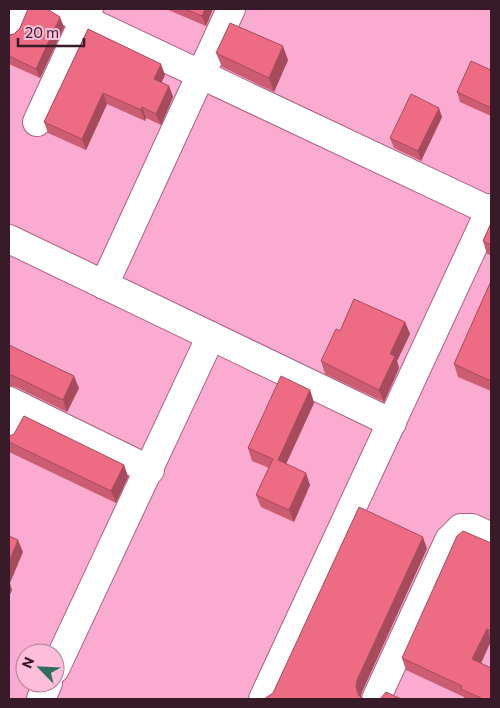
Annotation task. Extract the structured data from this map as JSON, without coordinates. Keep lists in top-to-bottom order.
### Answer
{
  "scale_bar": "20 m",
  "north": "top left"
}
